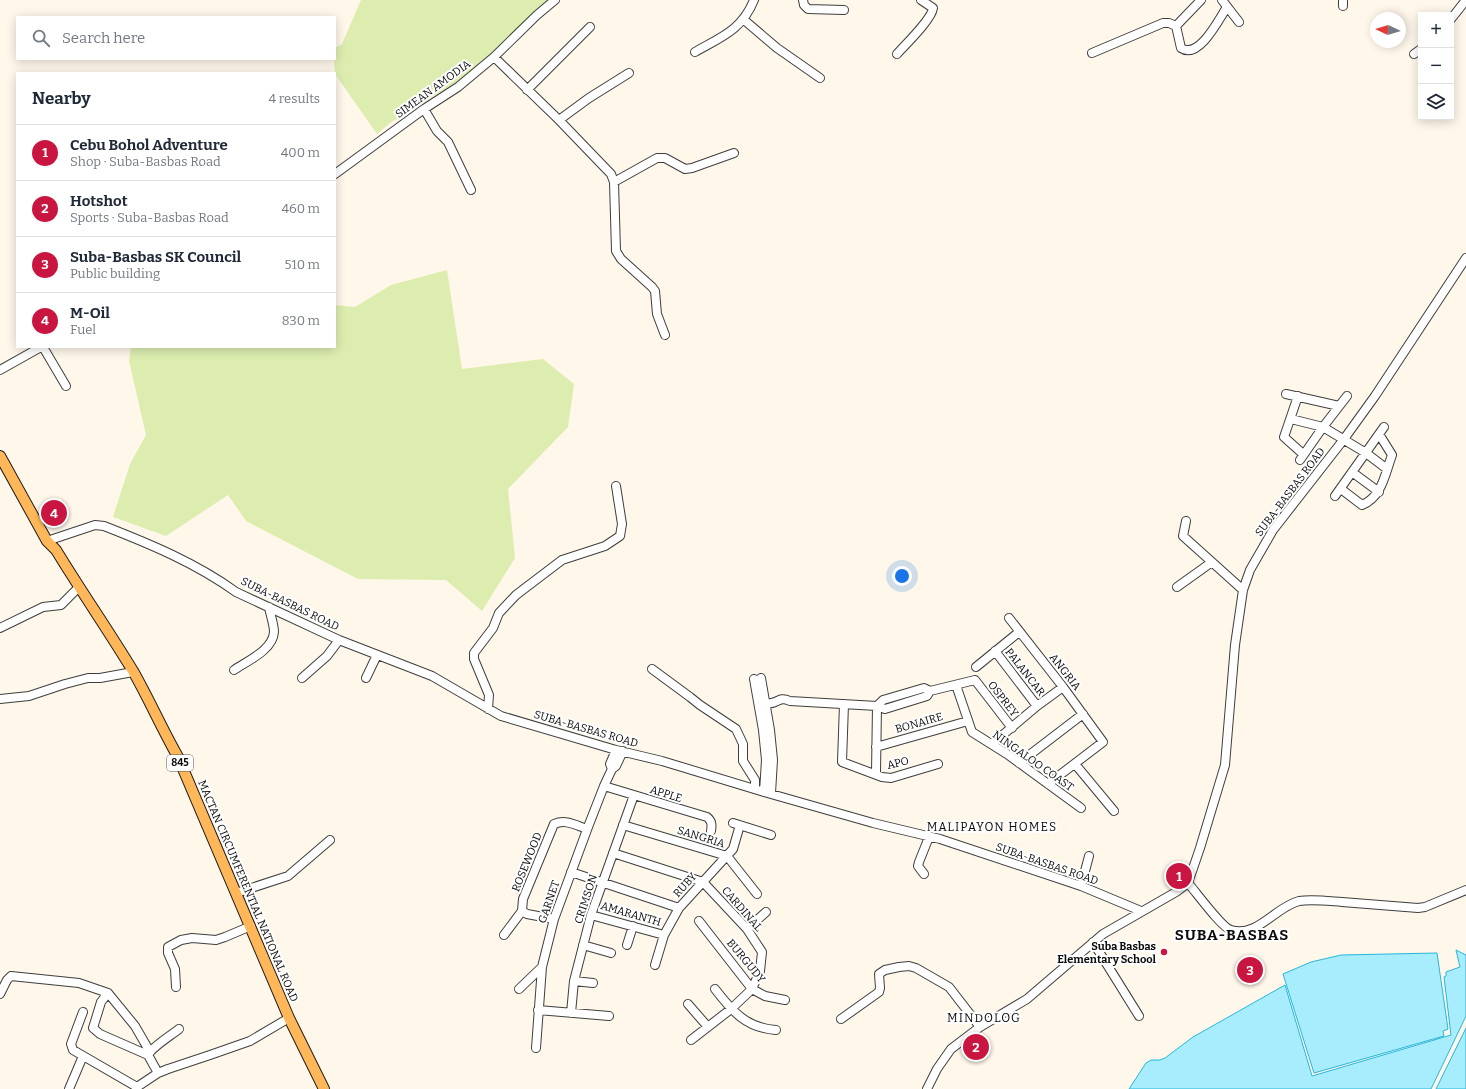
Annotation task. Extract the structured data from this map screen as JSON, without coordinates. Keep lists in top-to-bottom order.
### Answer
{
  "streets": {
    "main road": ["845", "MACTAN CIRCUMFERENTIAL NATIONAL ROAD"],
    "street": [
      "SIMEAN AMODIA",
      "SUBA-BASBAS ROAD",
      "PALANCAR",
      "ANGRIA",
      "OSPREY",
      "BONAIRE",
      "NINGALOO COAST",
      "APO",
      "APPLE",
      "SANGRIA",
      "ROSEWOOD",
      "RUBY",
      "CRIMSON",
      "GARNET",
      "CARDINAL",
      "AMARANTH",
      "BURGUDY"
    ]
  },
  "crossings": [
    ["SUBA-BASBAS ROAD", "MACTAN CIRCUMFERENTIAL NATIONAL ROAD"],
    ["SUBA-BASBAS ROAD", "GARNET"],
    ["BONAIRE", "NINGALOO COAST"],
    ["APPLE", "CRIMSON"],
    ["APPLE", "GARNET"],
    ["SANGRIA", "RUBY"],
    ["SANGRIA", "CRIMSON"],
    ["ROSEWOOD", "GARNET"],
    ["RUBY", "CARDINAL"],
    ["RUBY", "AMARANTH"],
    ["CRIMSON", "CARDINAL"],
    ["CRIMSON", "AMARANTH"],
    ["CARDINAL", "BURGUDY"]
  ],
  "districts": ["MALIPAYON HOMES", "SUBA-BASBAS", "MINDOLOG"],
  "places": ["Suba Basbas Elementary School"],
  "north": "left",
  "page": {
    "map_buttons": ["+", "−"],
    "search": "Search here",
    "heading": ["Nearby", "4 results"],
    "list": [
      {
        "mark": "1",
        "name": "Cebu Bohol Adventure",
        "note": "Shop · Suba-Basbas Road",
        "value": "400 m"
      },
      {
        "mark": "2",
        "name": "Hotshot",
        "note": "Sports · Suba-Basbas Road",
        "value": "460 m"
      },
      {
        "mark": "3",
        "name": "Suba-Basbas SK Council",
        "note": "Public building",
        "value": "510 m"
      },
      {
        "mark": "4",
        "name": "M-Oil",
        "note": "Fuel",
        "value": "830 m"
      }
    ],
    "pins": [
      "4",
      "1",
      "3",
      "2"
    ]
  }
}
